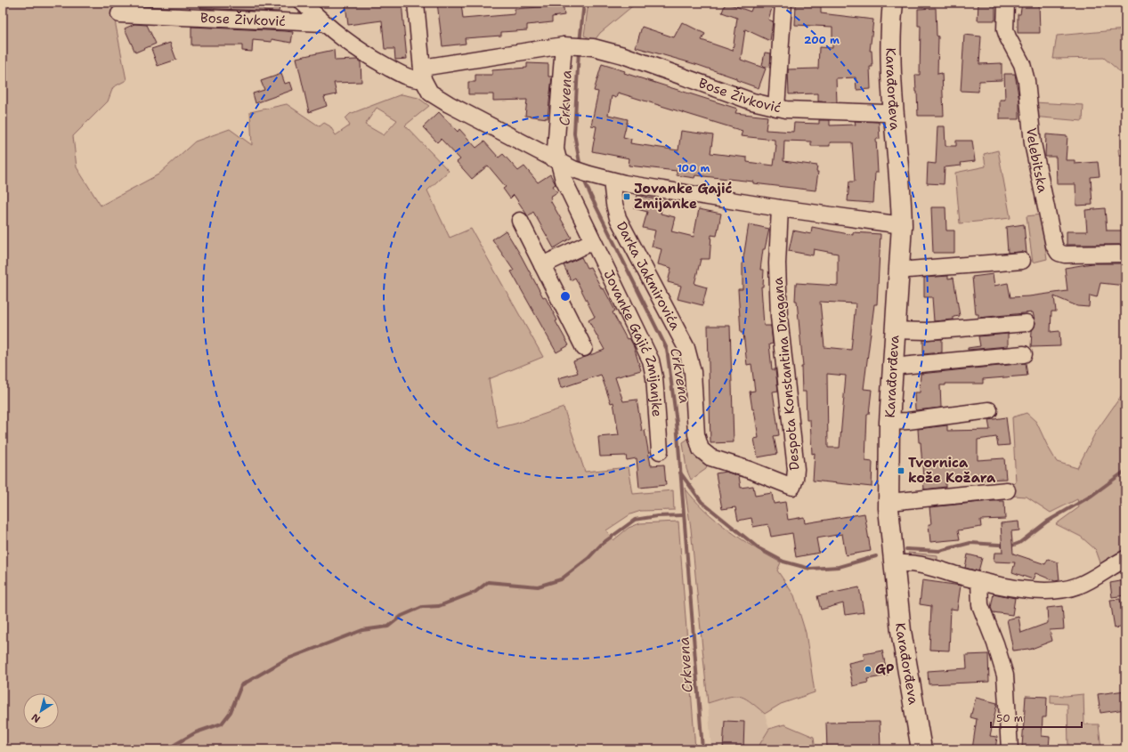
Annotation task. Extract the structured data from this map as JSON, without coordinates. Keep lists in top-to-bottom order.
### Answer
{
  "streets": {
    "main road": ["Karađorđeva"],
    "street": [
      "Bose Živković",
      "Velebitska",
      "Darka Jakmirovića",
      "Jovanke Gajić Zmijanjke",
      "Despota Konstantina Dragana"
    ]
  },
  "crossings": [
    ["Bose Živković", "Karađorđeva"],
    ["Bose Živković", "Jovanke Gajić Zmijanjke"],
    ["Darka Jakmirovića", "Despota Konstantina Dragana"]
  ],
  "water": ["Crkvena"],
  "places": {
    "transit": ["Jovanke Gajić Zmijanke", "Tvornica kože Kožara"],
    "other": ["GP"]
  },
  "scale_bar": "50 m",
  "north": "bottom left",
  "rings": ["200 m", "100 m"]
}
